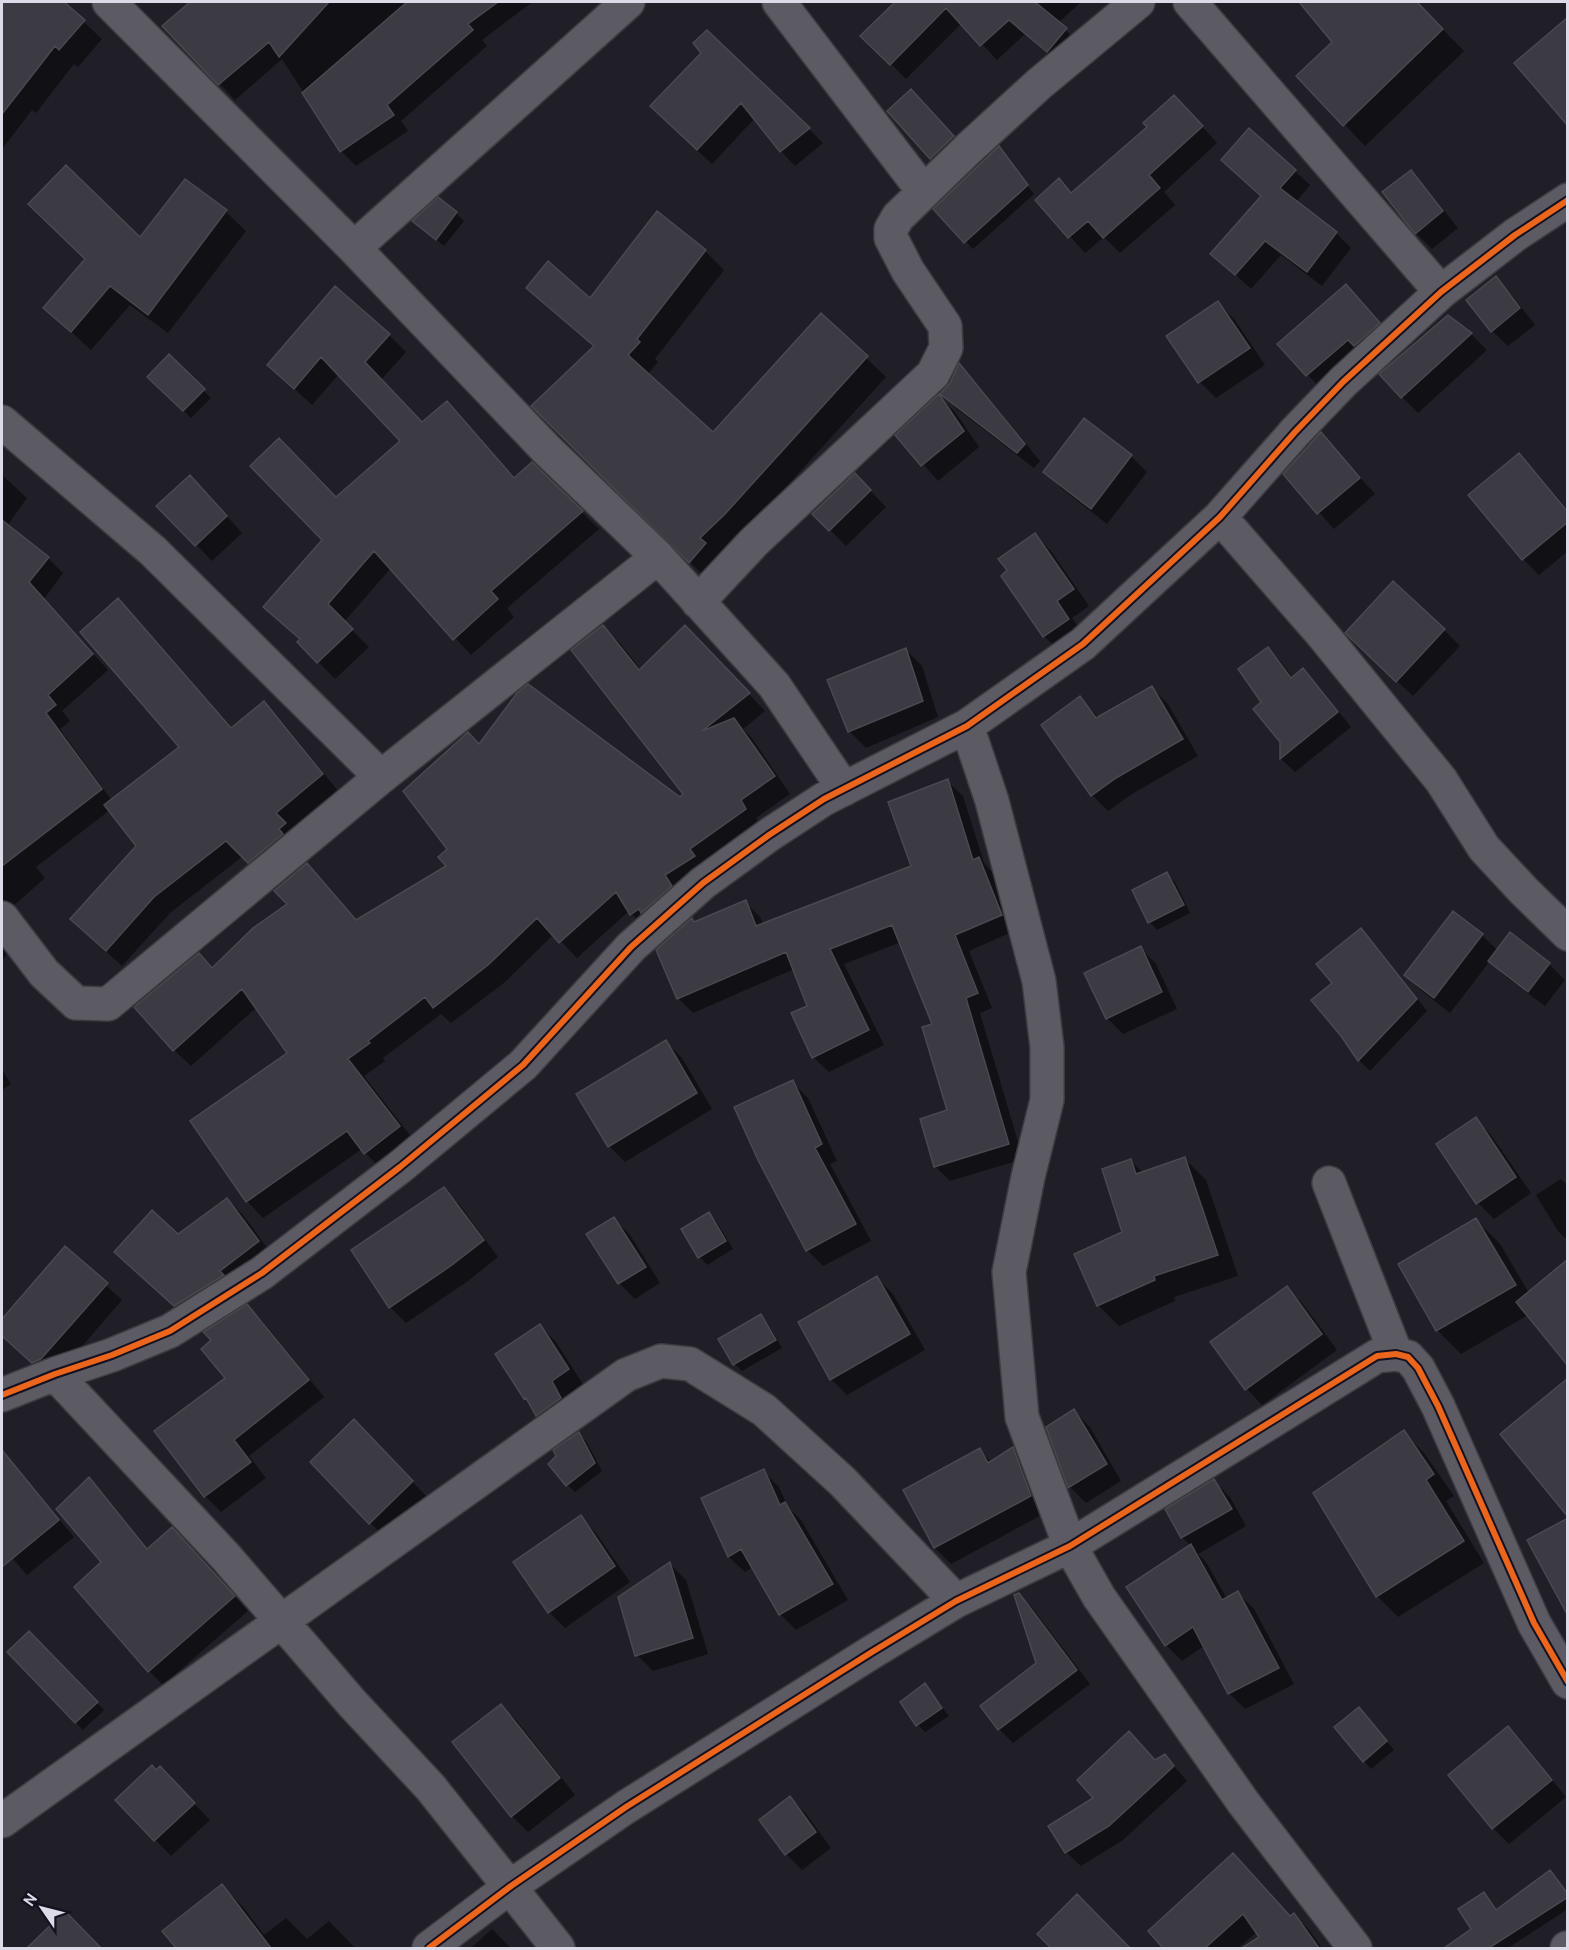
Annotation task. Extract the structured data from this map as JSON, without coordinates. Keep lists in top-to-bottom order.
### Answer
{
  "north": "top left"
}
